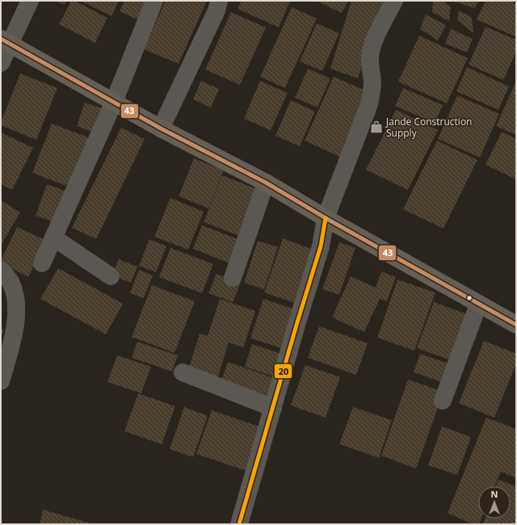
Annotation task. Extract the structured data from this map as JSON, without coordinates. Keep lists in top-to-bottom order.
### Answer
{
  "places": {
    "shop": ["Jande Construction Supply"]
  },
  "lines": ["transit line 43", "transit line 20"],
  "north": "top"
}
